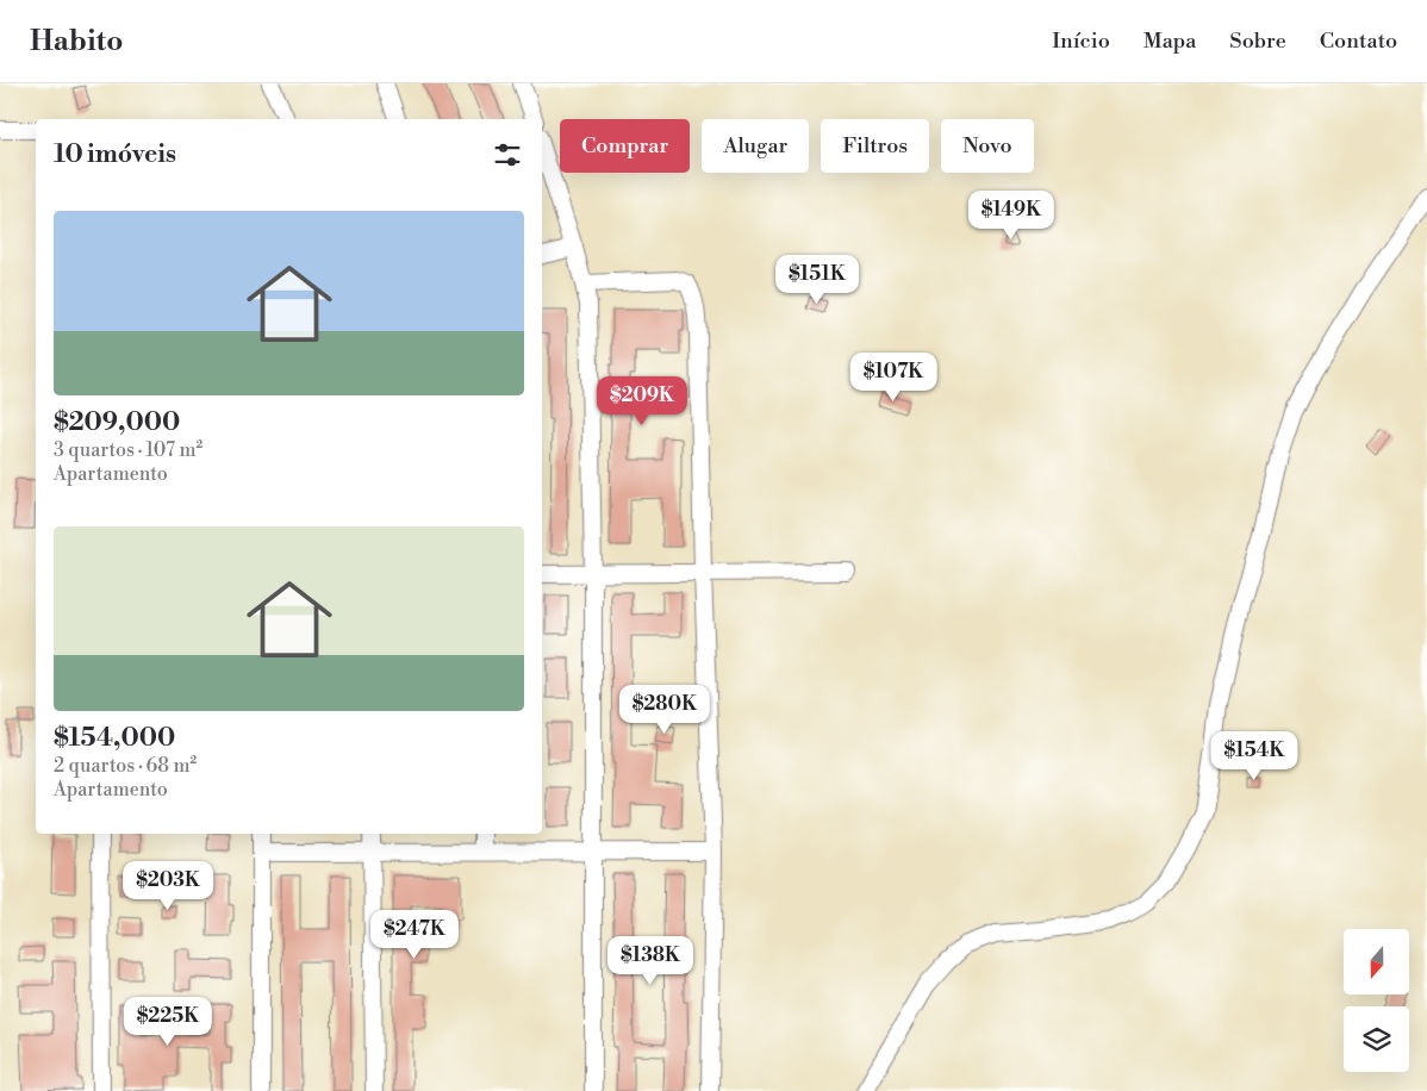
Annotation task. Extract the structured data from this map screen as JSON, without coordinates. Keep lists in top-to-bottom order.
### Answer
{
  "north": "bottom",
  "page": {
    "header": "Habito",
    "nav": [
      "Início",
      "Mapa",
      "Sobre",
      "Contato"
    ],
    "chip": [
      "Comprar",
      "Alugar",
      "Filtros",
      "Novo"
    ],
    "heading": "10 imóveis",
    "price": [
      "$149K",
      "$151K",
      "$107K",
      "$209K",
      "$280K",
      "$154K",
      "$203K",
      "$247K",
      "$138K",
      "$225K"
    ],
    "list": [
      {
        "name": "$209,000",
        "note": "3 quartos · 107 m² · Apartamento"
      },
      {
        "name": "$154,000",
        "note": "2 quartos · 68 m² · Apartamento"
      }
    ]
  }
}
